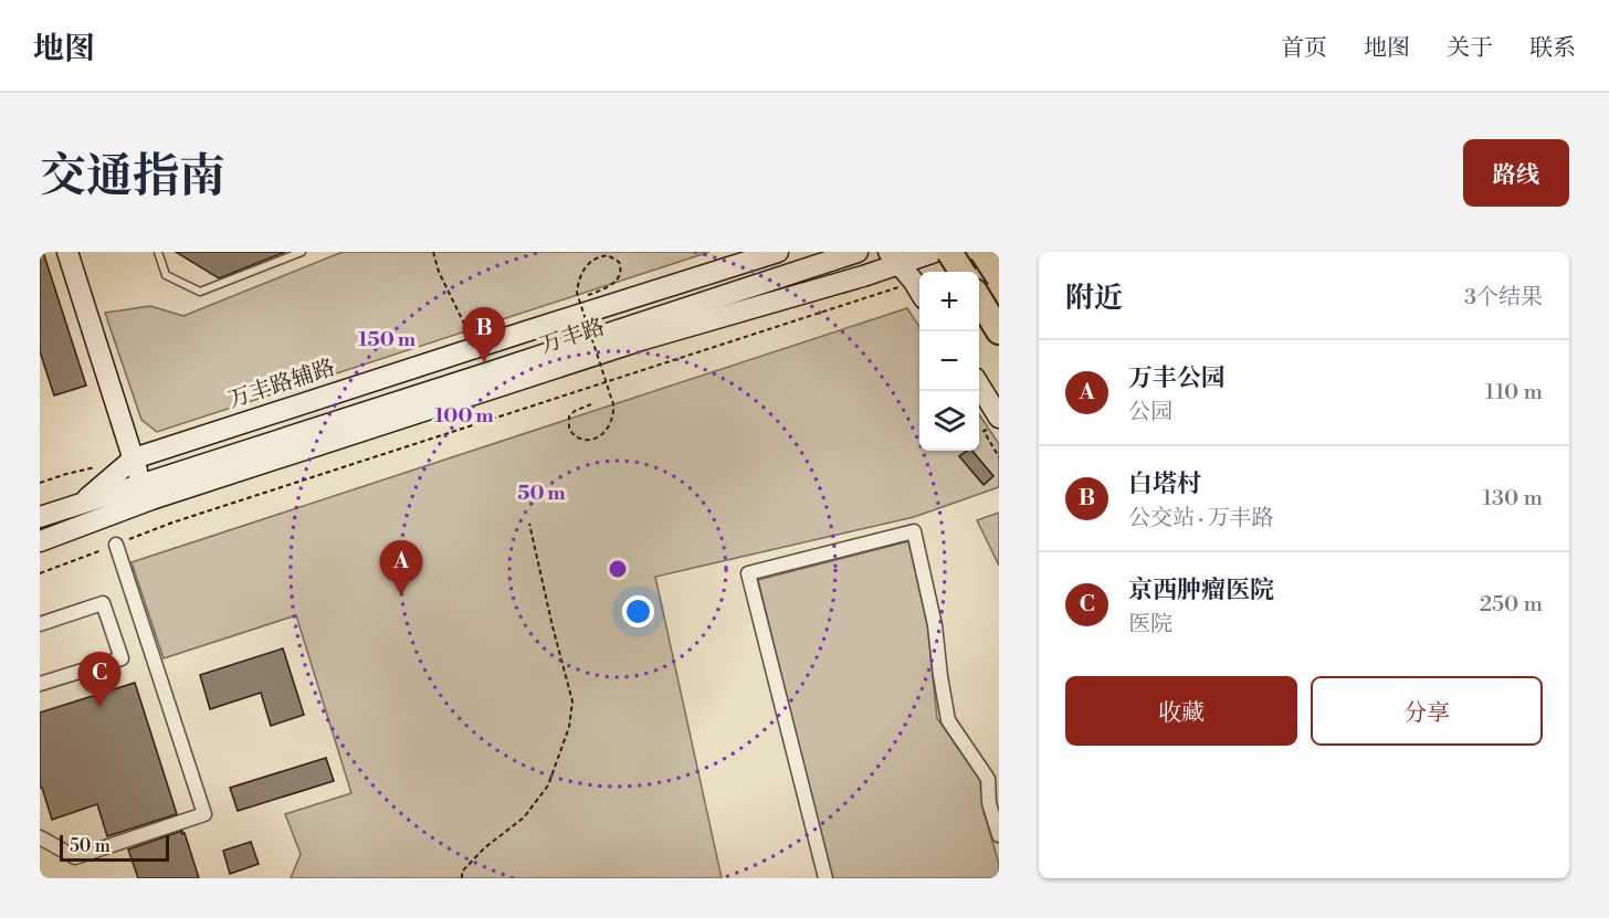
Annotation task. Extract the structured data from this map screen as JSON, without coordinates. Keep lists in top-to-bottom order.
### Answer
{
  "streets": {
    "main road": ["万丰路", "万丰路辅路"]
  },
  "crossings": [
    ["万丰路", "万丰路辅路"]
  ],
  "scale_bar": "50 m",
  "page": {
    "header": "地图",
    "nav": [
      "首页",
      "地图",
      "关于",
      "联系"
    ],
    "title": "交通指南",
    "buttons": [
      "路线",
      ["收藏", "分享"]
    ],
    "heading": ["附近", "3个结果"],
    "map_buttons": ["+", "−"],
    "pins": ["B", "A", "C"],
    "list": [
      {
        "mark": "A",
        "name": "万丰公园",
        "note": "公园",
        "value": "110 m"
      },
      {
        "mark": "B",
        "name": "白塔村",
        "note": "公交站 · 万丰路",
        "value": "130 m"
      },
      {
        "mark": "C",
        "name": "京西肿瘤医院",
        "note": "医院",
        "value": "250 m"
      }
    ],
    "scale": "50 m"
  },
  "rings": ["150 m", "100 m", "50 m"]
}
